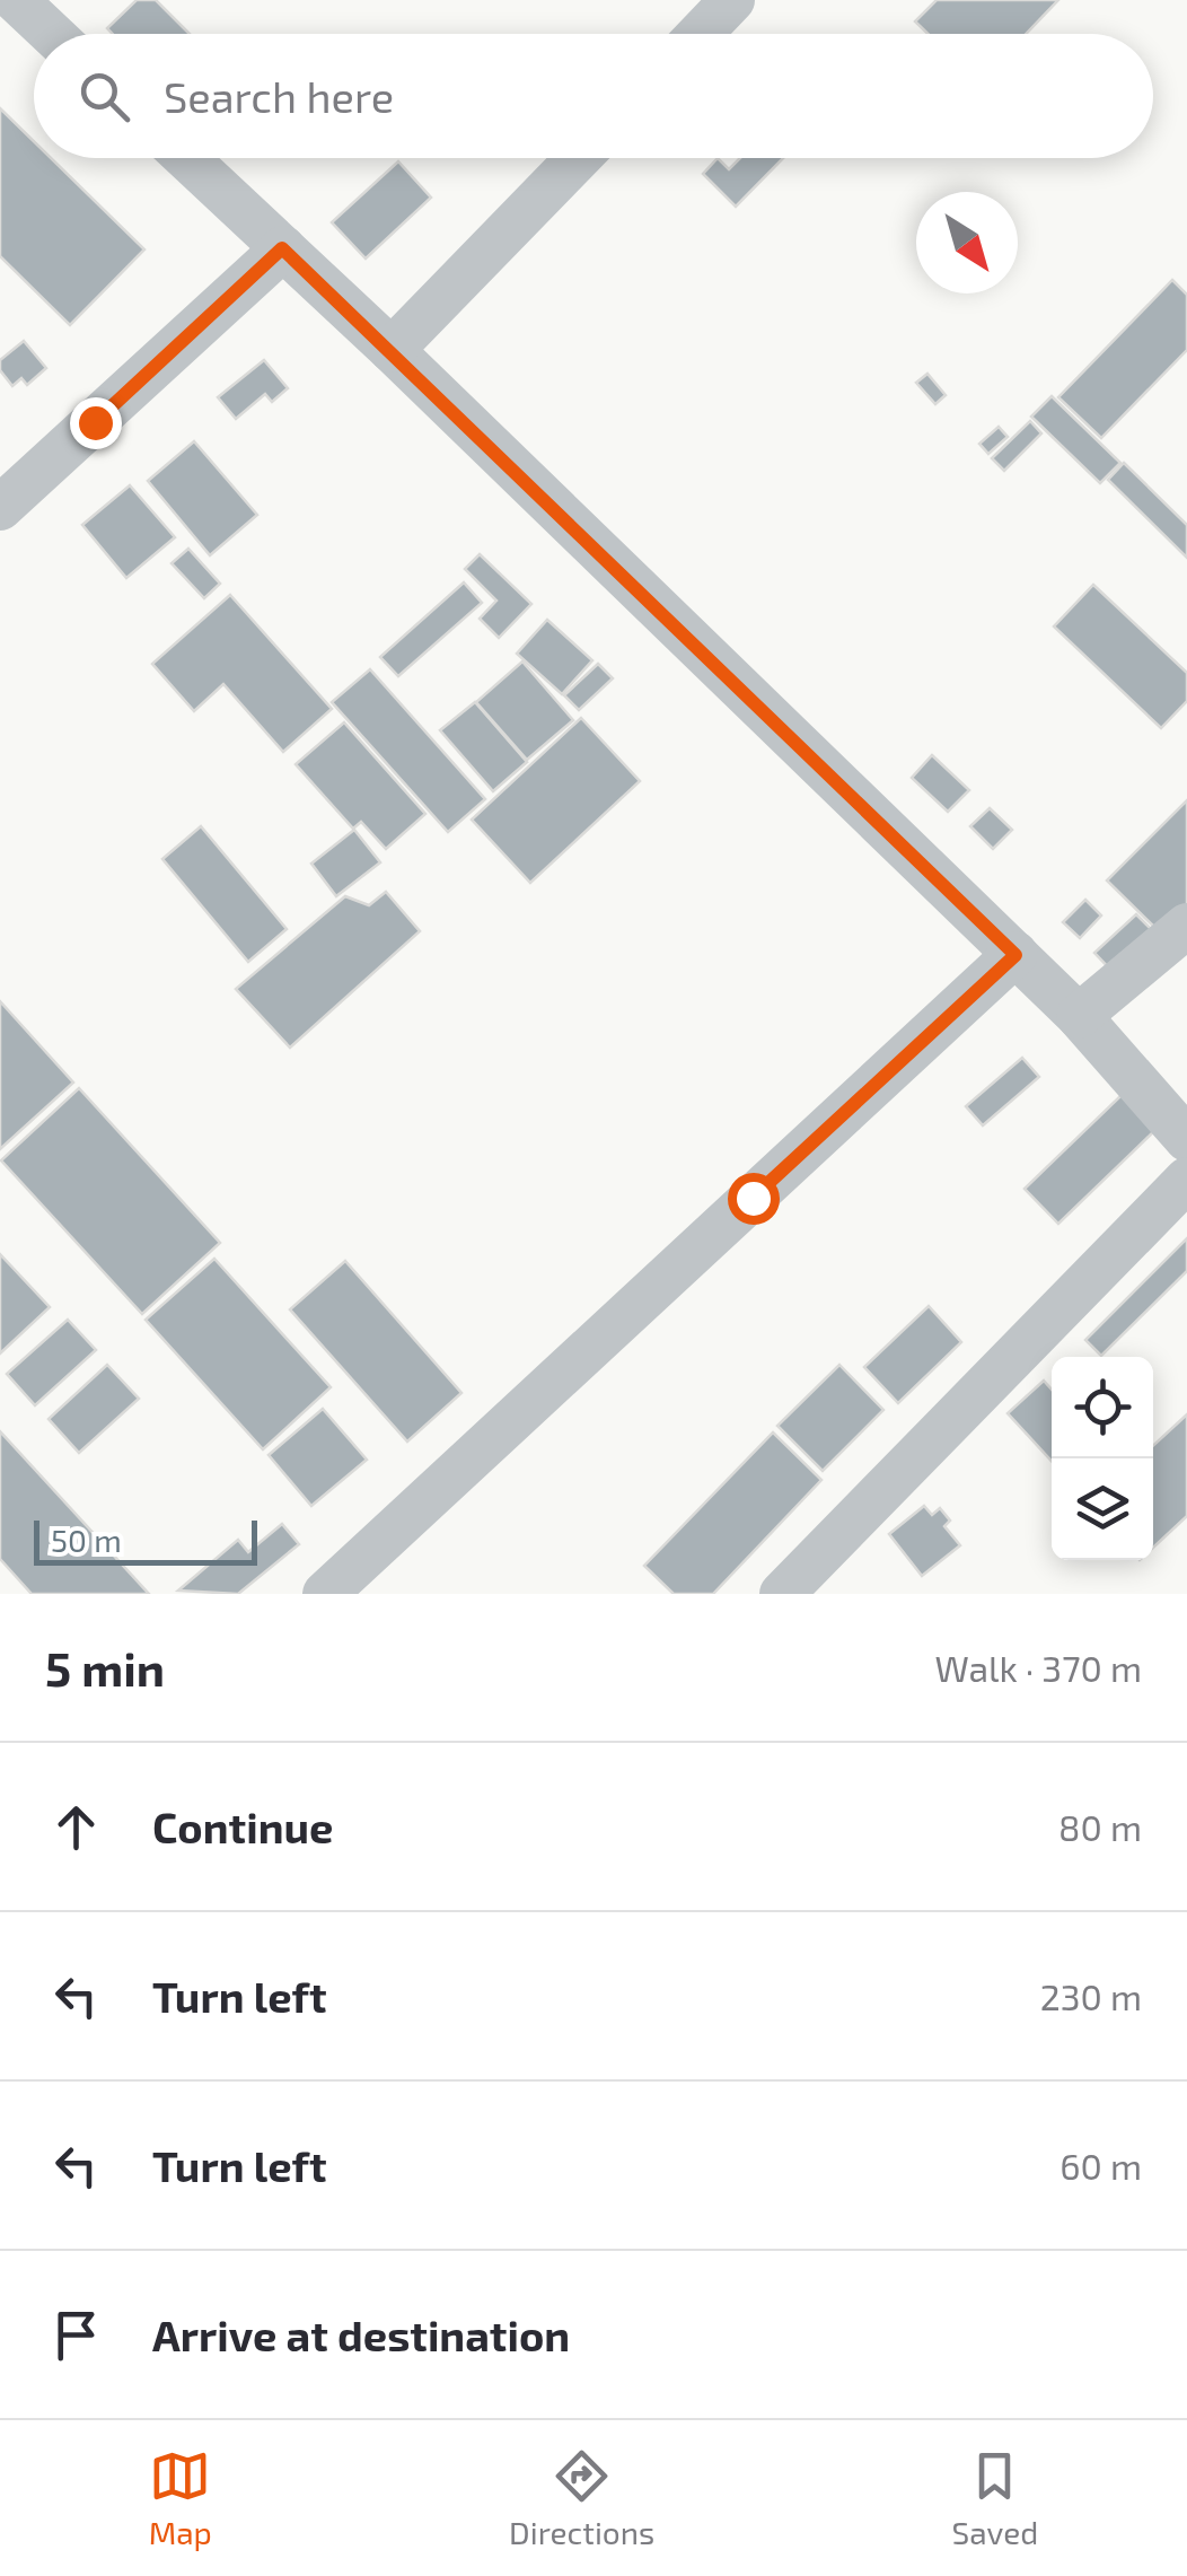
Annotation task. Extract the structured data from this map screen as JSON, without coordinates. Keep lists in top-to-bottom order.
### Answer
{
  "scale_bar": "50 m",
  "north": "bottom right",
  "page": {
    "search": "Search here",
    "scale": "50 m",
    "heading": ["5 min", "Walk · 370 m"],
    "list": [
      ["Continue", "80 m"],
      ["Turn left", "230 m"],
      ["Turn left", "60 m"],
      "Arrive at destination"
    ],
    "nav": ["Map", "Directions", "Saved"]
  }
}
